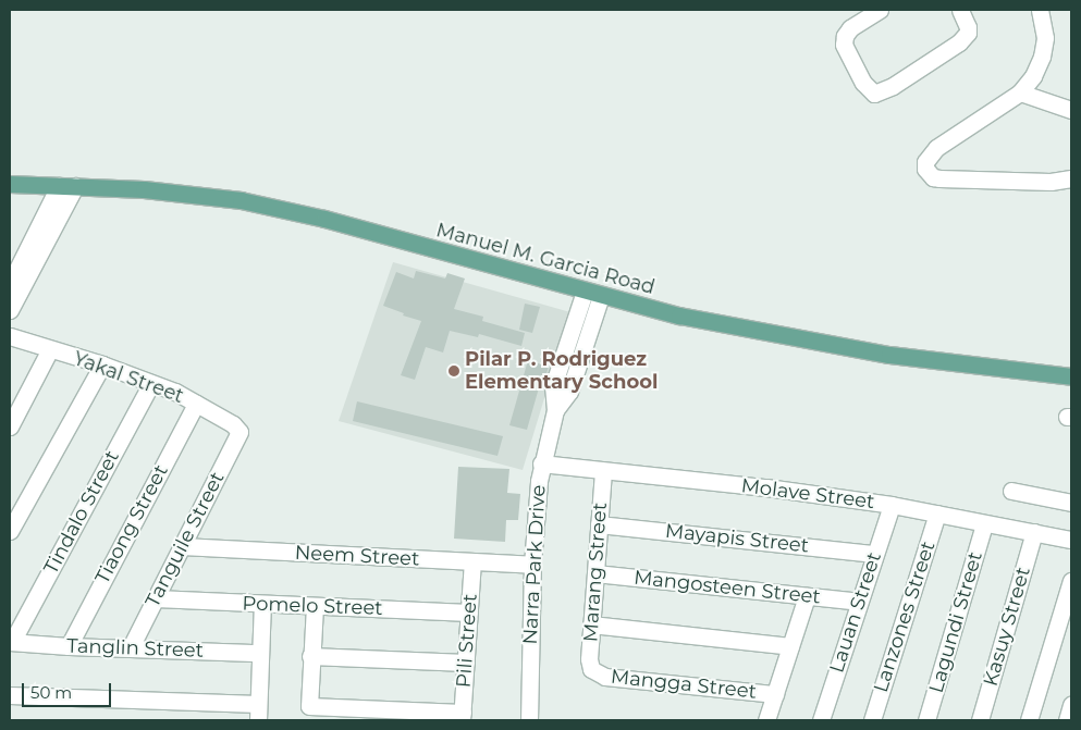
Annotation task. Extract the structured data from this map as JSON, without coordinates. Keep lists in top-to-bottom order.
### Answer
{
  "streets": {
    "main road": ["Manuel M. Garcia Road"],
    "street": [
      "Yakal Street",
      "Molave Street",
      "Tindalo Street",
      "Tiaong Street",
      "Mayapis Street",
      "Tanguile Street",
      "Neem Street",
      "Narra Park Drive",
      "Marang Street",
      "Mangosteen Street",
      "Pomelo Street",
      "Lauan Street",
      "Lanzones Street",
      "Lagundi Street",
      "Kasuy Street",
      "Pili Street",
      "Tanglin Street",
      "Mangga Street"
    ]
  },
  "crossings": [
    ["Manuel M. Garcia Road", "Narra Park Drive"],
    ["Yakal Street", "Tindalo Street"],
    ["Yakal Street", "Tiaong Street"],
    ["Yakal Street", "Tanguile Street"],
    ["Molave Street", "Narra Park Drive"],
    ["Molave Street", "Marang Street"],
    ["Molave Street", "Lauan Street"],
    ["Molave Street", "Lanzones Street"],
    ["Molave Street", "Lagundi Street"],
    ["Molave Street", "Kasuy Street"],
    ["Tindalo Street", "Tanglin Street"],
    ["Tiaong Street", "Tanglin Street"],
    ["Mayapis Street", "Marang Street"],
    ["Mayapis Street", "Lauan Street"],
    ["Tanguile Street", "Neem Street"],
    ["Tanguile Street", "Pomelo Street"],
    ["Tanguile Street", "Tanglin Street"],
    ["Neem Street", "Narra Park Drive"],
    ["Neem Street", "Pili Street"],
    ["Marang Street", "Mangosteen Street"],
    ["Marang Street", "Mangga Street"],
    ["Mangosteen Street", "Lauan Street"],
    ["Pomelo Street", "Pili Street"]
  ],
  "places": ["Pilar P. Rodriguez Elementary School"],
  "scale_bar": "50 m"
}
